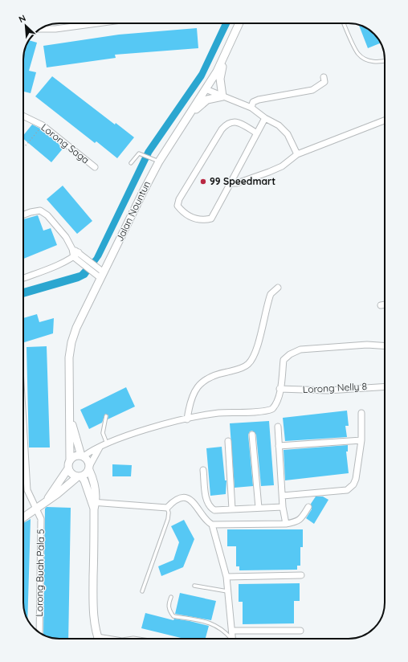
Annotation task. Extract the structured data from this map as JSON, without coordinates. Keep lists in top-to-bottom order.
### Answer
{
  "streets": {
    "street": [
      "Lorong Saga",
      "Jalan Nountun",
      "Lorong Nelly 8",
      "Lorong Buah Pala 5"
    ]
  },
  "places": ["99 Speedmart"],
  "north": "top left"
}
